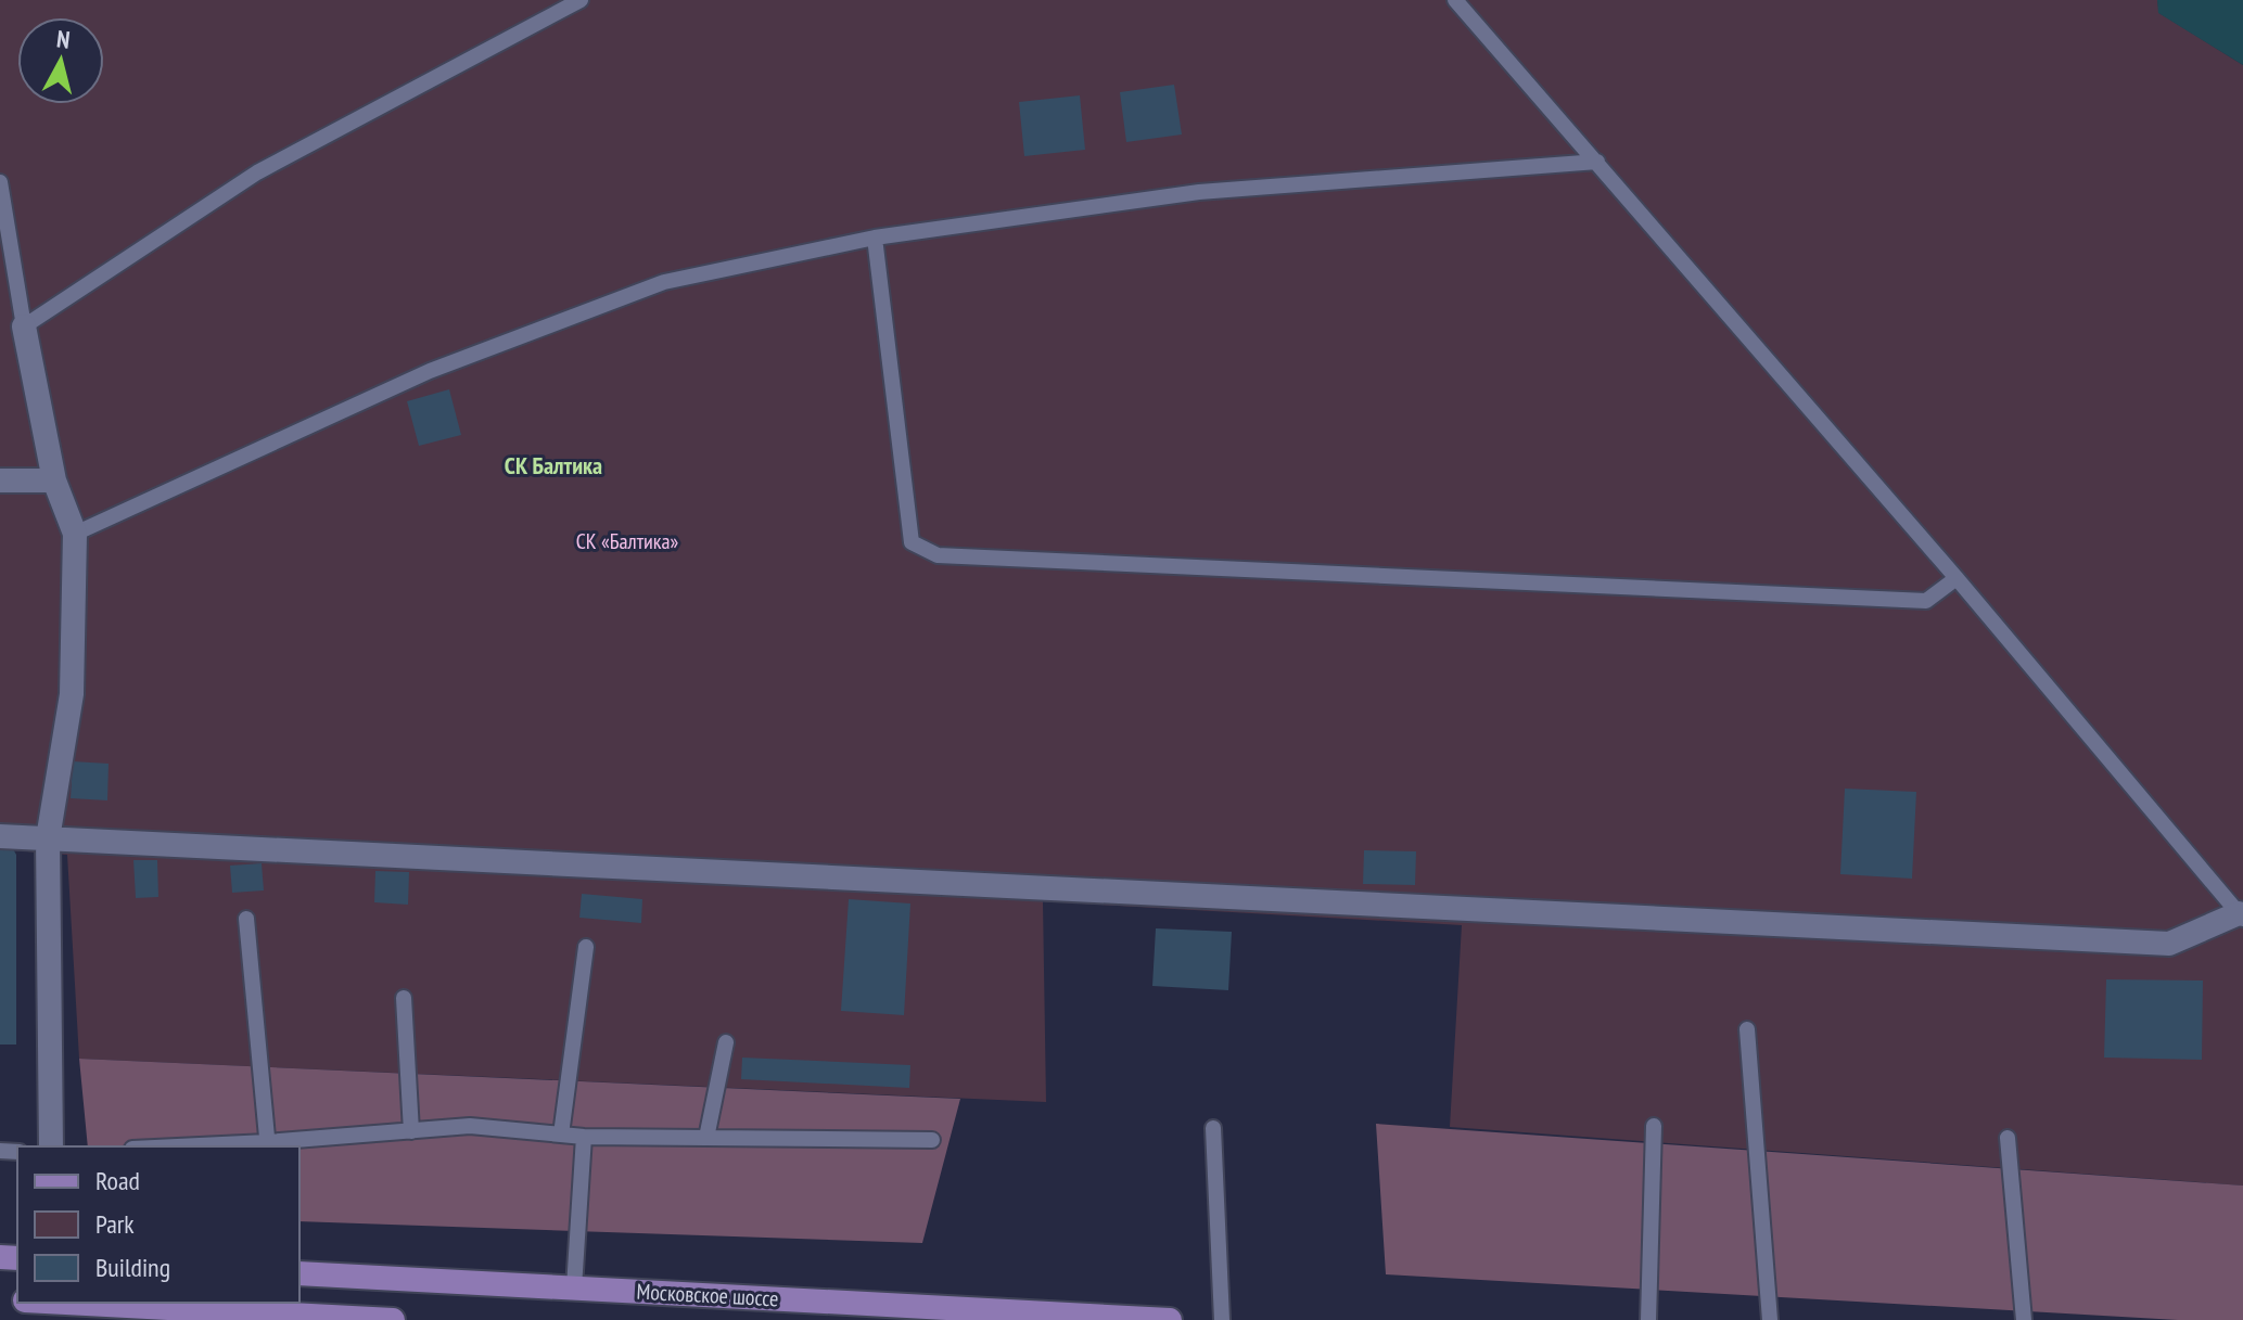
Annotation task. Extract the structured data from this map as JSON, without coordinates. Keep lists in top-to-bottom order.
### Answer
{
  "streets": {
    "main road": ["Московское шоссе"]
  },
  "districts": ["СК Балтика"],
  "parks": ["СК «Балтика»"],
  "legend": ["Road", "Park", "Building"],
  "north": "top"
}
